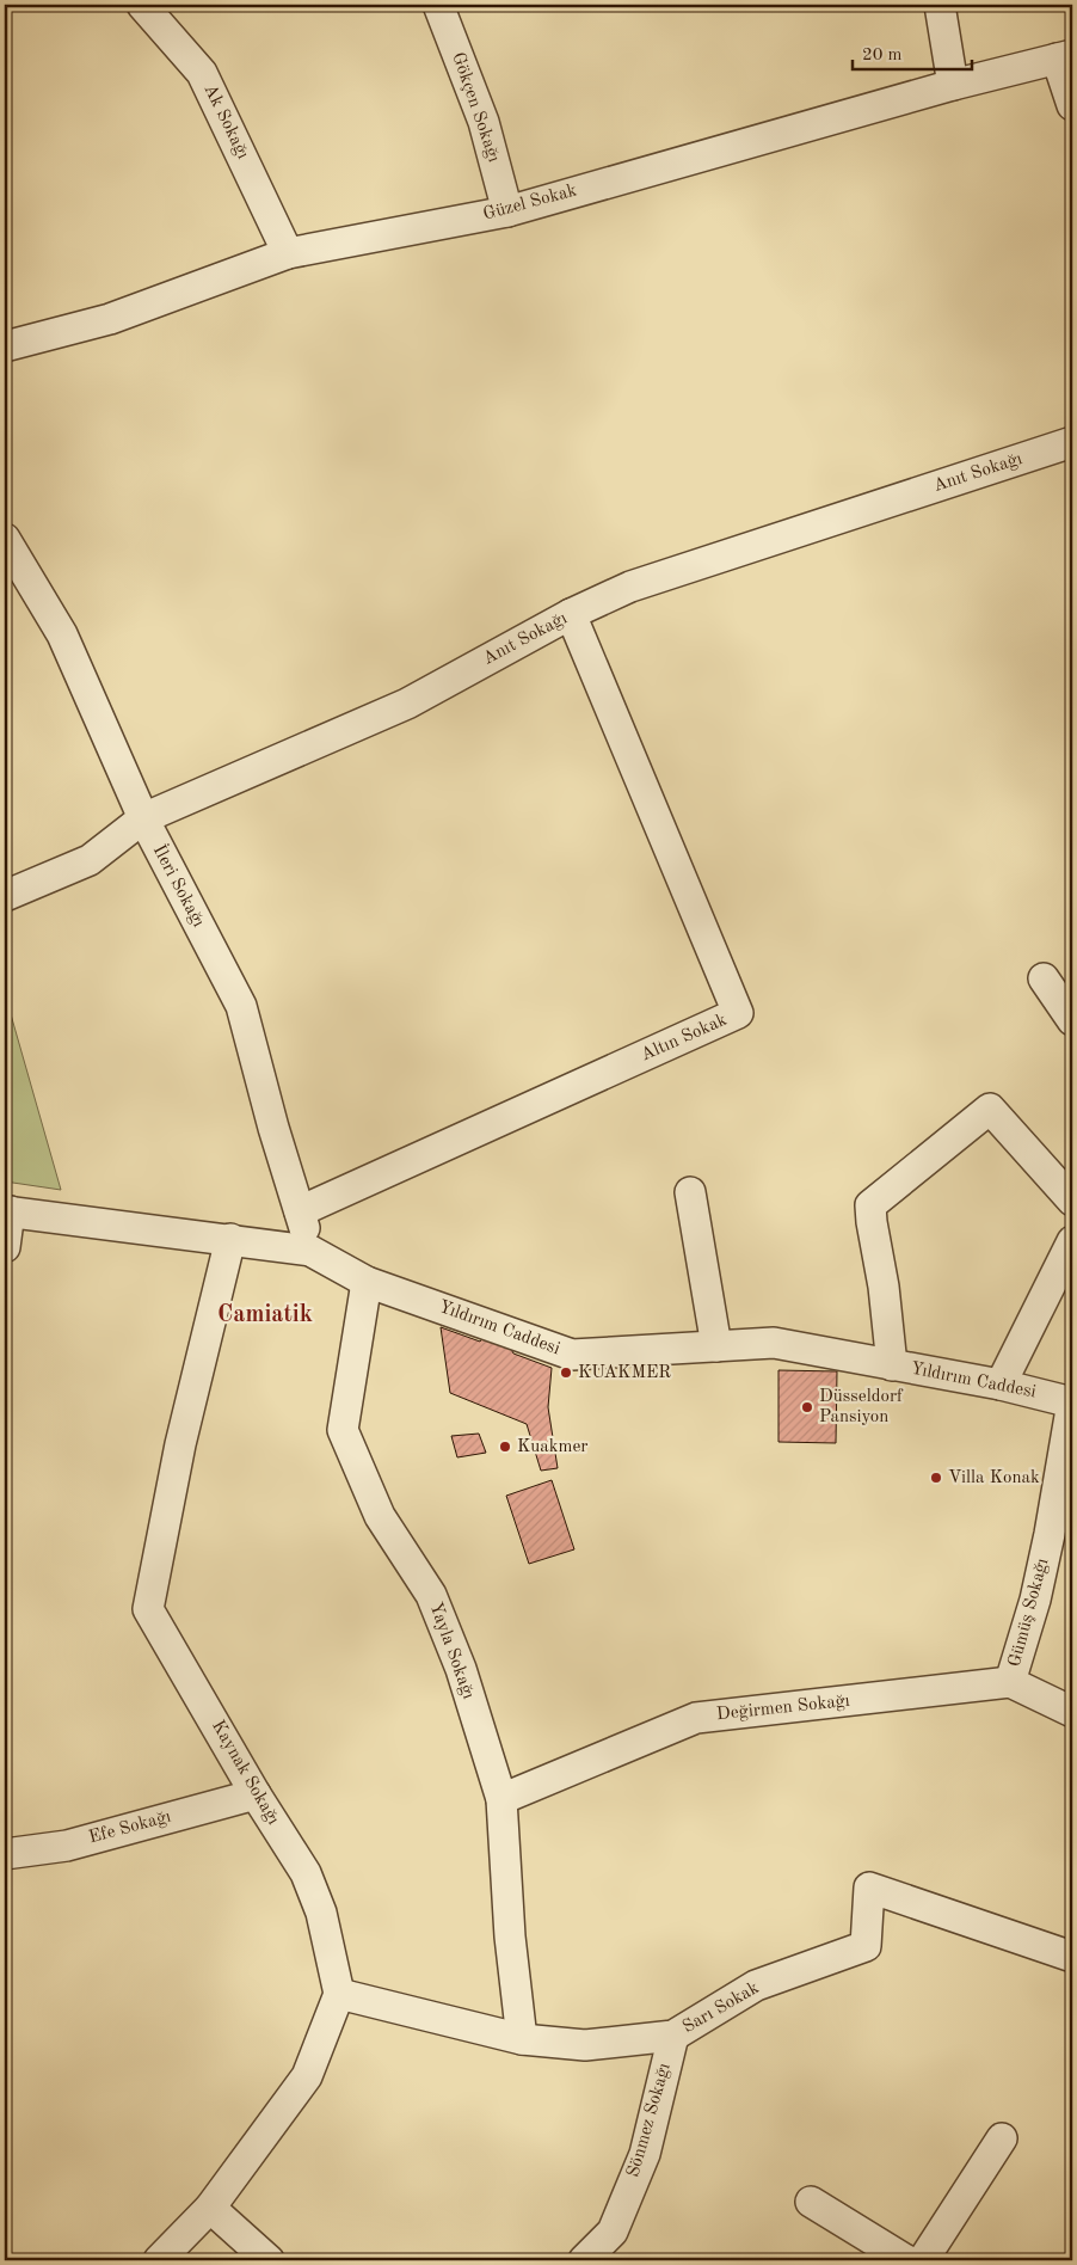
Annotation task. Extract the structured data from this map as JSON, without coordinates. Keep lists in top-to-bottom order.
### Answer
{
  "streets": {
    "street": [
      "Gökçen Sokağı",
      "Ak Sokağı",
      "Güzel Sokak",
      "Anıt Sokağı",
      "İleri Sokağı",
      "Altın Sokak",
      "Yıldırım Caddesi",
      "Gümüş Sokağı",
      "Yayla Sokağı",
      "Değirmen Sokağı",
      "Kaynak Sokağı",
      "Efe Sokağı",
      "Sarı Sokak",
      "Sönmez Sokağı"
    ]
  },
  "crossings": [
    ["Gökçen Sokağı", "Güzel Sokak"],
    ["Ak Sokağı", "Güzel Sokak"],
    ["Anıt Sokağı", "İleri Sokağı"],
    ["Anıt Sokağı", "Altın Sokak"],
    ["İleri Sokağı", "Altın Sokak"],
    ["İleri Sokağı", "Yıldırım Caddesi"],
    ["Yıldırım Caddesi", "Gümüş Sokağı"],
    ["Yıldırım Caddesi", "Yayla Sokağı"],
    ["Yıldırım Caddesi", "Kaynak Sokağı"],
    ["Gümüş Sokağı", "Değirmen Sokağı"],
    ["Yayla Sokağı", "Değirmen Sokağı"],
    ["Yayla Sokağı", "Sarı Sokak"],
    ["Kaynak Sokağı", "Efe Sokağı"],
    ["Kaynak Sokağı", "Sarı Sokak"],
    ["Sarı Sokak", "Sönmez Sokağı"]
  ],
  "districts": ["Camiatik"],
  "places": [
    "KUAKMER",
    "Düsseldorf Pansiyon",
    "Kuakmer",
    "Villa Konak"
  ],
  "scale_bar": "20 m"
}
